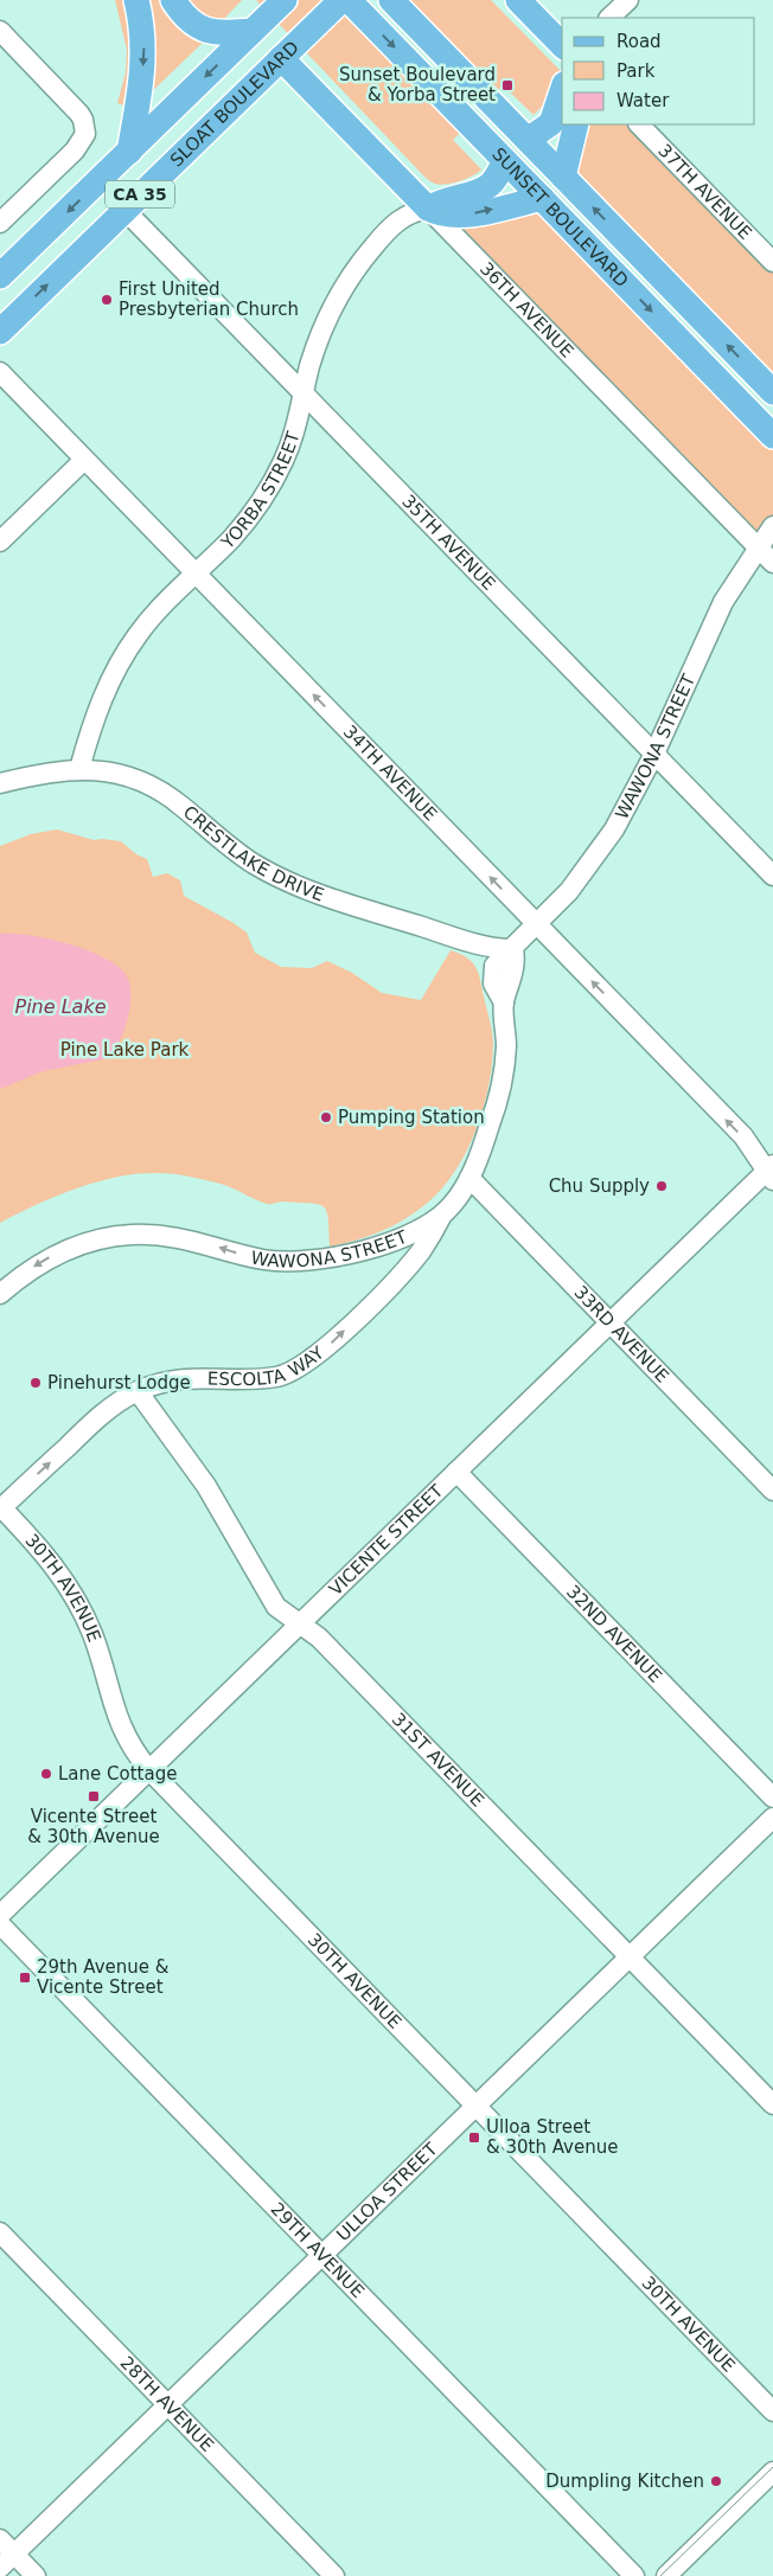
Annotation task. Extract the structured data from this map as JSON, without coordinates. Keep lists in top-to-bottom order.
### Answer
{
  "streets": {
    "main road": [
      "SLOAT BOULEVARD",
      "CA 35",
      "SUNSET BOULEVARD",
      "36TH AVENUE"
    ],
    "street": [
      "37TH AVENUE",
      "YORBA STREET",
      "35TH AVENUE",
      "WAWONA STREET",
      "34TH AVENUE",
      "CRESTLAKE DRIVE",
      "33RD AVENUE",
      "ESCOLTA WAY",
      "VICENTE STREET",
      "30TH AVENUE",
      "32ND AVENUE",
      "31ST AVENUE",
      "ULLOA STREET",
      "29TH AVENUE",
      "28TH AVENUE"
    ]
  },
  "crossings": [
    ["SLOAT BOULEVARD", "36TH AVENUE"],
    ["SLOAT BOULEVARD", "35TH AVENUE"],
    ["36TH AVENUE", "YORBA STREET"],
    ["36TH AVENUE", "WAWONA STREET"],
    ["YORBA STREET", "35TH AVENUE"],
    ["YORBA STREET", "34TH AVENUE"],
    ["YORBA STREET", "CRESTLAKE DRIVE"],
    ["35TH AVENUE", "WAWONA STREET"],
    ["WAWONA STREET", "34TH AVENUE"],
    ["WAWONA STREET", "CRESTLAKE DRIVE"],
    ["WAWONA STREET", "33RD AVENUE"],
    ["WAWONA STREET", "ESCOLTA WAY"],
    ["34TH AVENUE", "VICENTE STREET"],
    ["33RD AVENUE", "VICENTE STREET"],
    ["ESCOLTA WAY", "30TH AVENUE"],
    ["ESCOLTA WAY", "31ST AVENUE"],
    ["VICENTE STREET", "30TH AVENUE"],
    ["VICENTE STREET", "32ND AVENUE"],
    ["VICENTE STREET", "31ST AVENUE"],
    ["30TH AVENUE", "ULLOA STREET"],
    ["31ST AVENUE", "ULLOA STREET"],
    ["ULLOA STREET", "29TH AVENUE"],
    ["ULLOA STREET", "28TH AVENUE"]
  ],
  "one_way": ["WAWONA STREET", "34TH AVENUE", "ESCOLTA WAY"],
  "water": ["Pine Lake"],
  "parks": ["Pine Lake Park"],
  "places": {
    "transit": [
      "Sunset Boulevard & Yorba Street",
      "Vicente Street & 30th Avenue",
      "29th Avenue & Vicente Street",
      "Ulloa Street & 30th Avenue"
    ],
    "other": [
      "First United Presbyterian Church",
      "Pumping Station",
      "Chu Supply",
      "Pinehurst Lodge",
      "Lane Cottage",
      "Dumpling Kitchen"
    ]
  },
  "legend": ["Road", "Park", "Water"]
}
